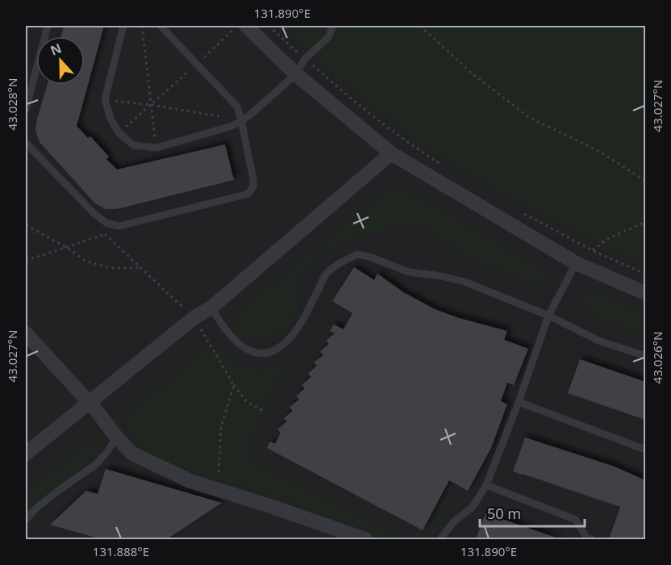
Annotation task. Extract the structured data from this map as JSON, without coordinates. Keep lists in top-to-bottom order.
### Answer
{
  "scale_bar": "50 m",
  "north": "top",
  "coordinates": [
    "131.890°E",
    "43.028°N",
    "43.027°N",
    "43.026°N",
    "131.888°E"
  ]
}
